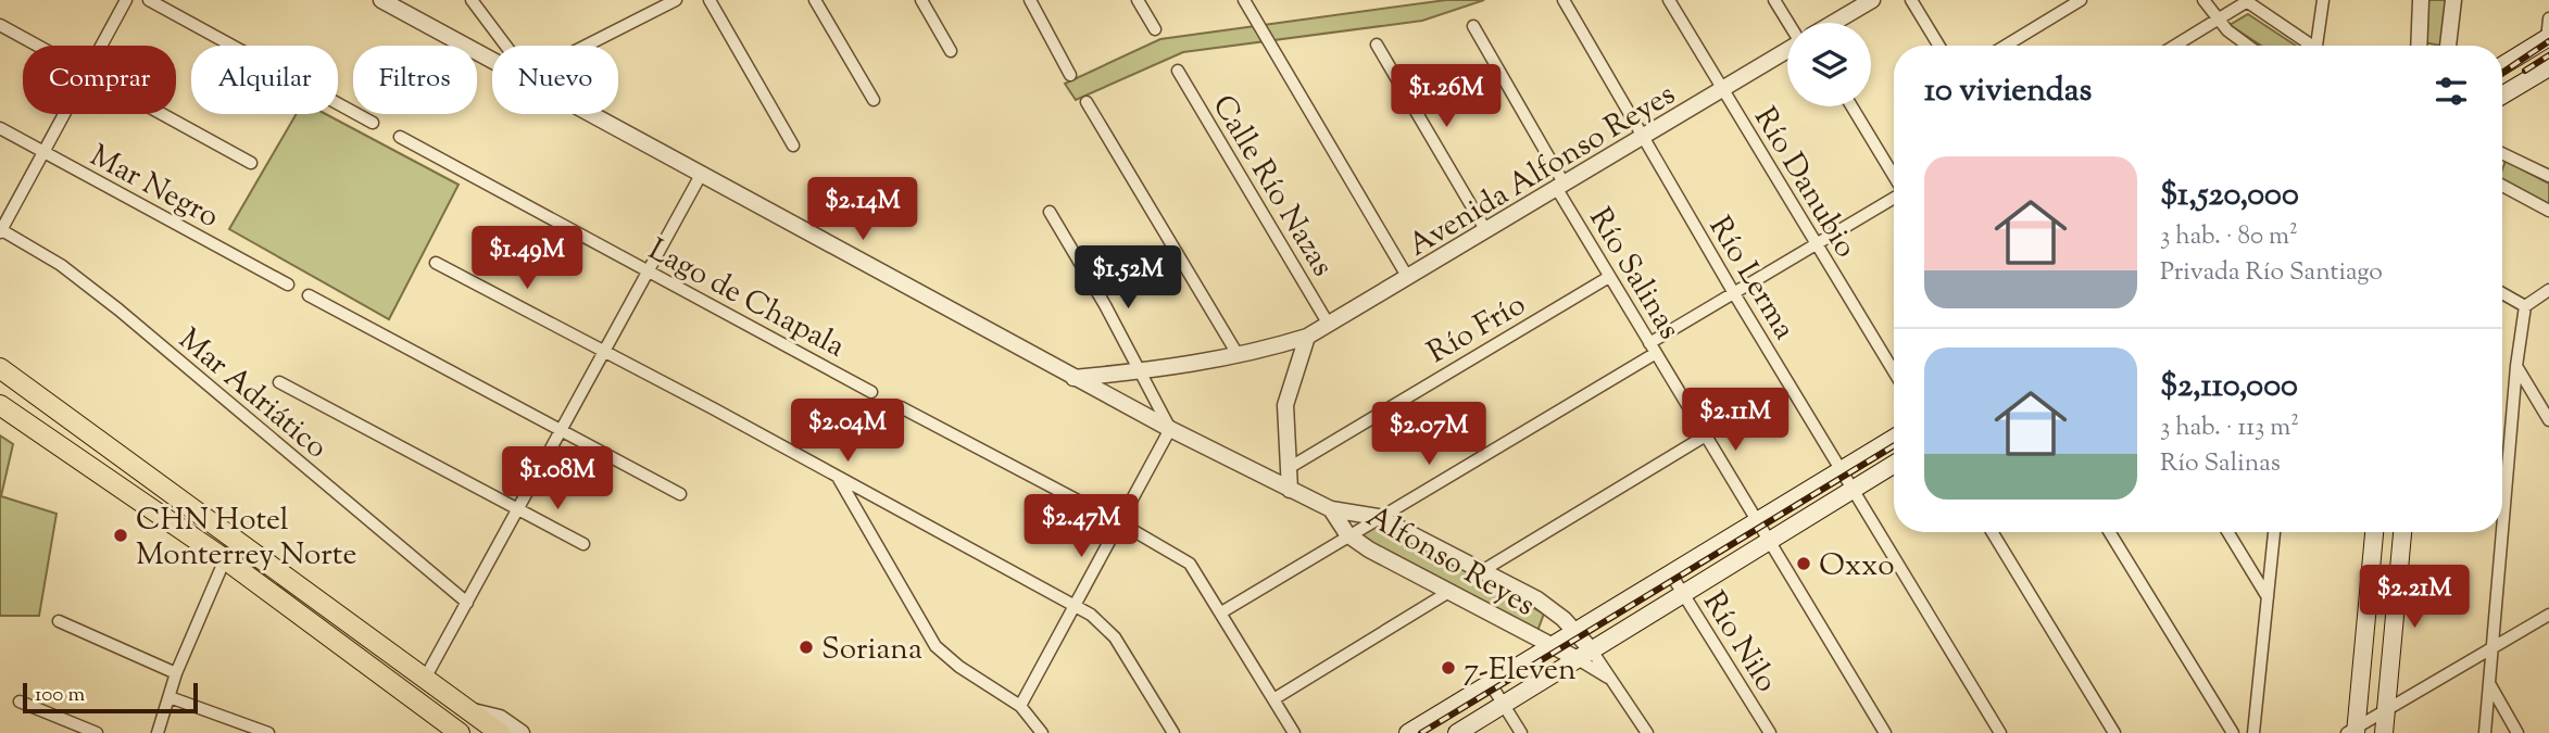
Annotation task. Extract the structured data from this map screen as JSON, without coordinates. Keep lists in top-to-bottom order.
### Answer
{
  "streets": {
    "street": [
      "Avenida Alfonso Reyes",
      "Río Danubio",
      "Mar Negro",
      "Calle Río Nazas",
      "Río Salinas",
      "Río Lerma",
      "Lago de Chapala",
      "Río Frío",
      "Mar Adriático",
      "Alfonso Reyes",
      "Río Nilo"
    ]
  },
  "crossings": [
    ["Avenida Alfonso Reyes", "Río Danubio"],
    ["Avenida Alfonso Reyes", "Calle Río Nazas"],
    ["Avenida Alfonso Reyes", "Río Salinas"],
    ["Avenida Alfonso Reyes", "Río Lerma"],
    ["Río Salinas", "Río Frío"]
  ],
  "places": [
    "CHN Hotel Monterrey Norte",
    "Oxxo",
    "Soriana",
    "7-Eleven"
  ],
  "scale_bar": "100 m",
  "page": {
    "chip": [
      "Comprar",
      "Alquilar",
      "Filtros",
      "Nuevo"
    ],
    "heading": "10 viviendas",
    "price": [
      "$1.26M",
      "$2.14M",
      "$1.49M",
      "$1.52M",
      "$2.11M",
      "$2.04M",
      "$2.07M",
      "$1.08M",
      "$2.47M",
      "$2.21M"
    ],
    "list": [
      {
        "name": "$1,520,000",
        "note": "3 hab. · 80 m² · Privada Río Santiago"
      },
      {
        "name": "$2,110,000",
        "note": "3 hab. · 113 m² · Río Salinas"
      }
    ],
    "scale": "100 m"
  }
}
